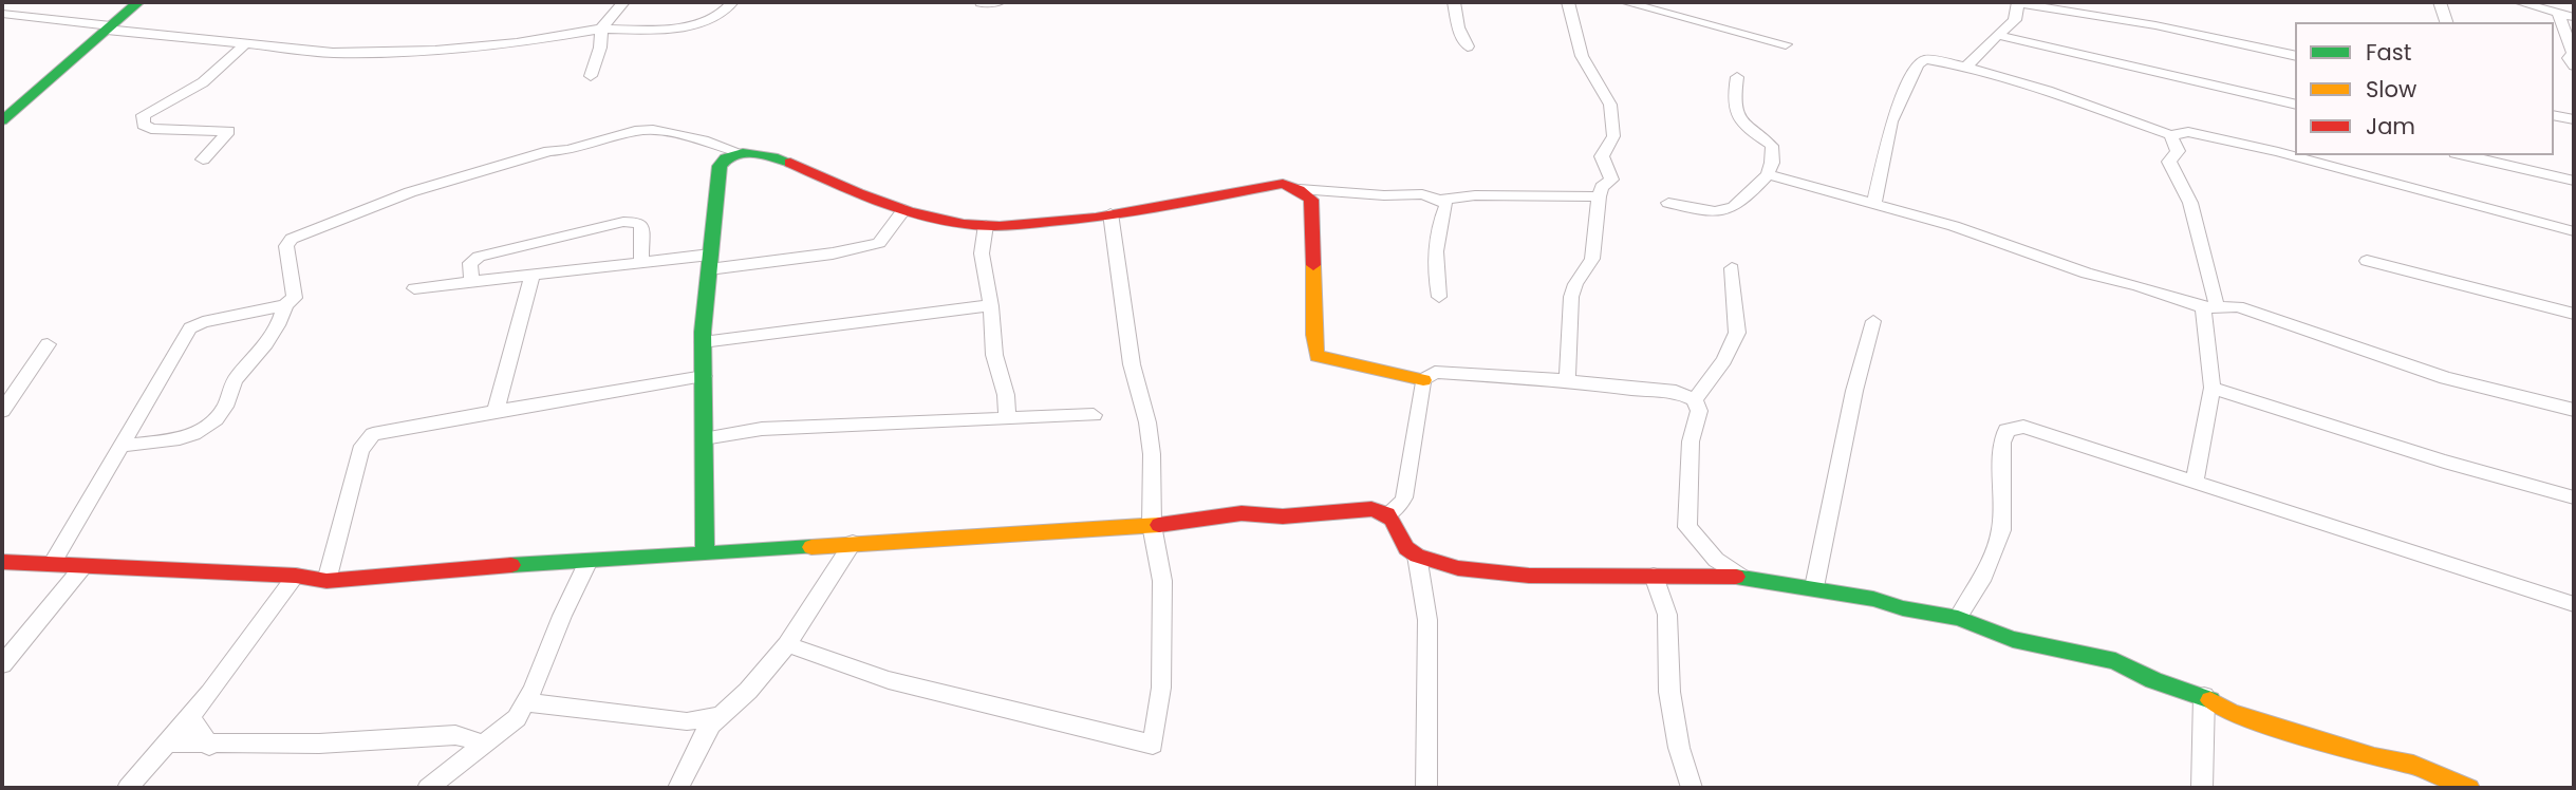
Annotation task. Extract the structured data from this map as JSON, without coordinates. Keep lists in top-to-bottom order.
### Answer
{
  "legend": ["Fast", "Slow", "Jam"]
}
